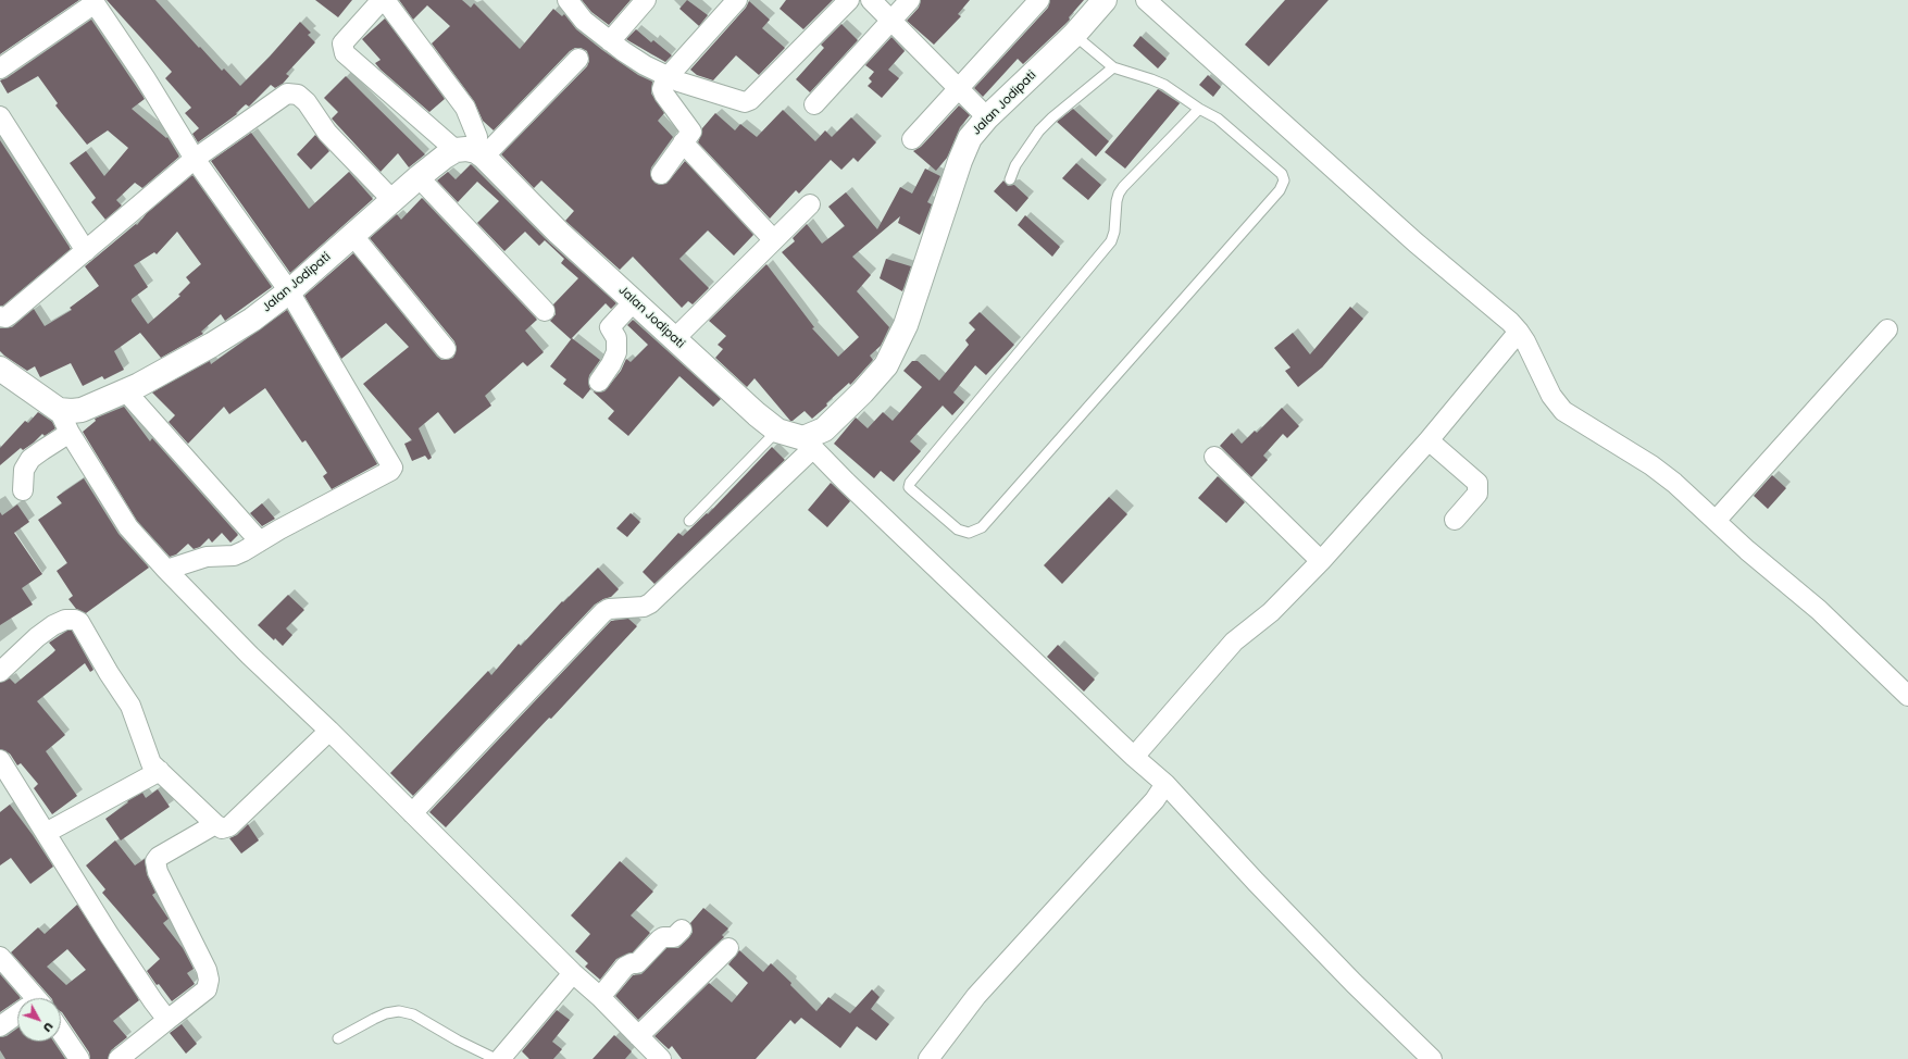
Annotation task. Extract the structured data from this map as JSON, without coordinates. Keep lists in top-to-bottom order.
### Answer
{
  "streets": {
    "street": ["Jalan Jodipati"]
  },
  "north": "bottom right"
}
